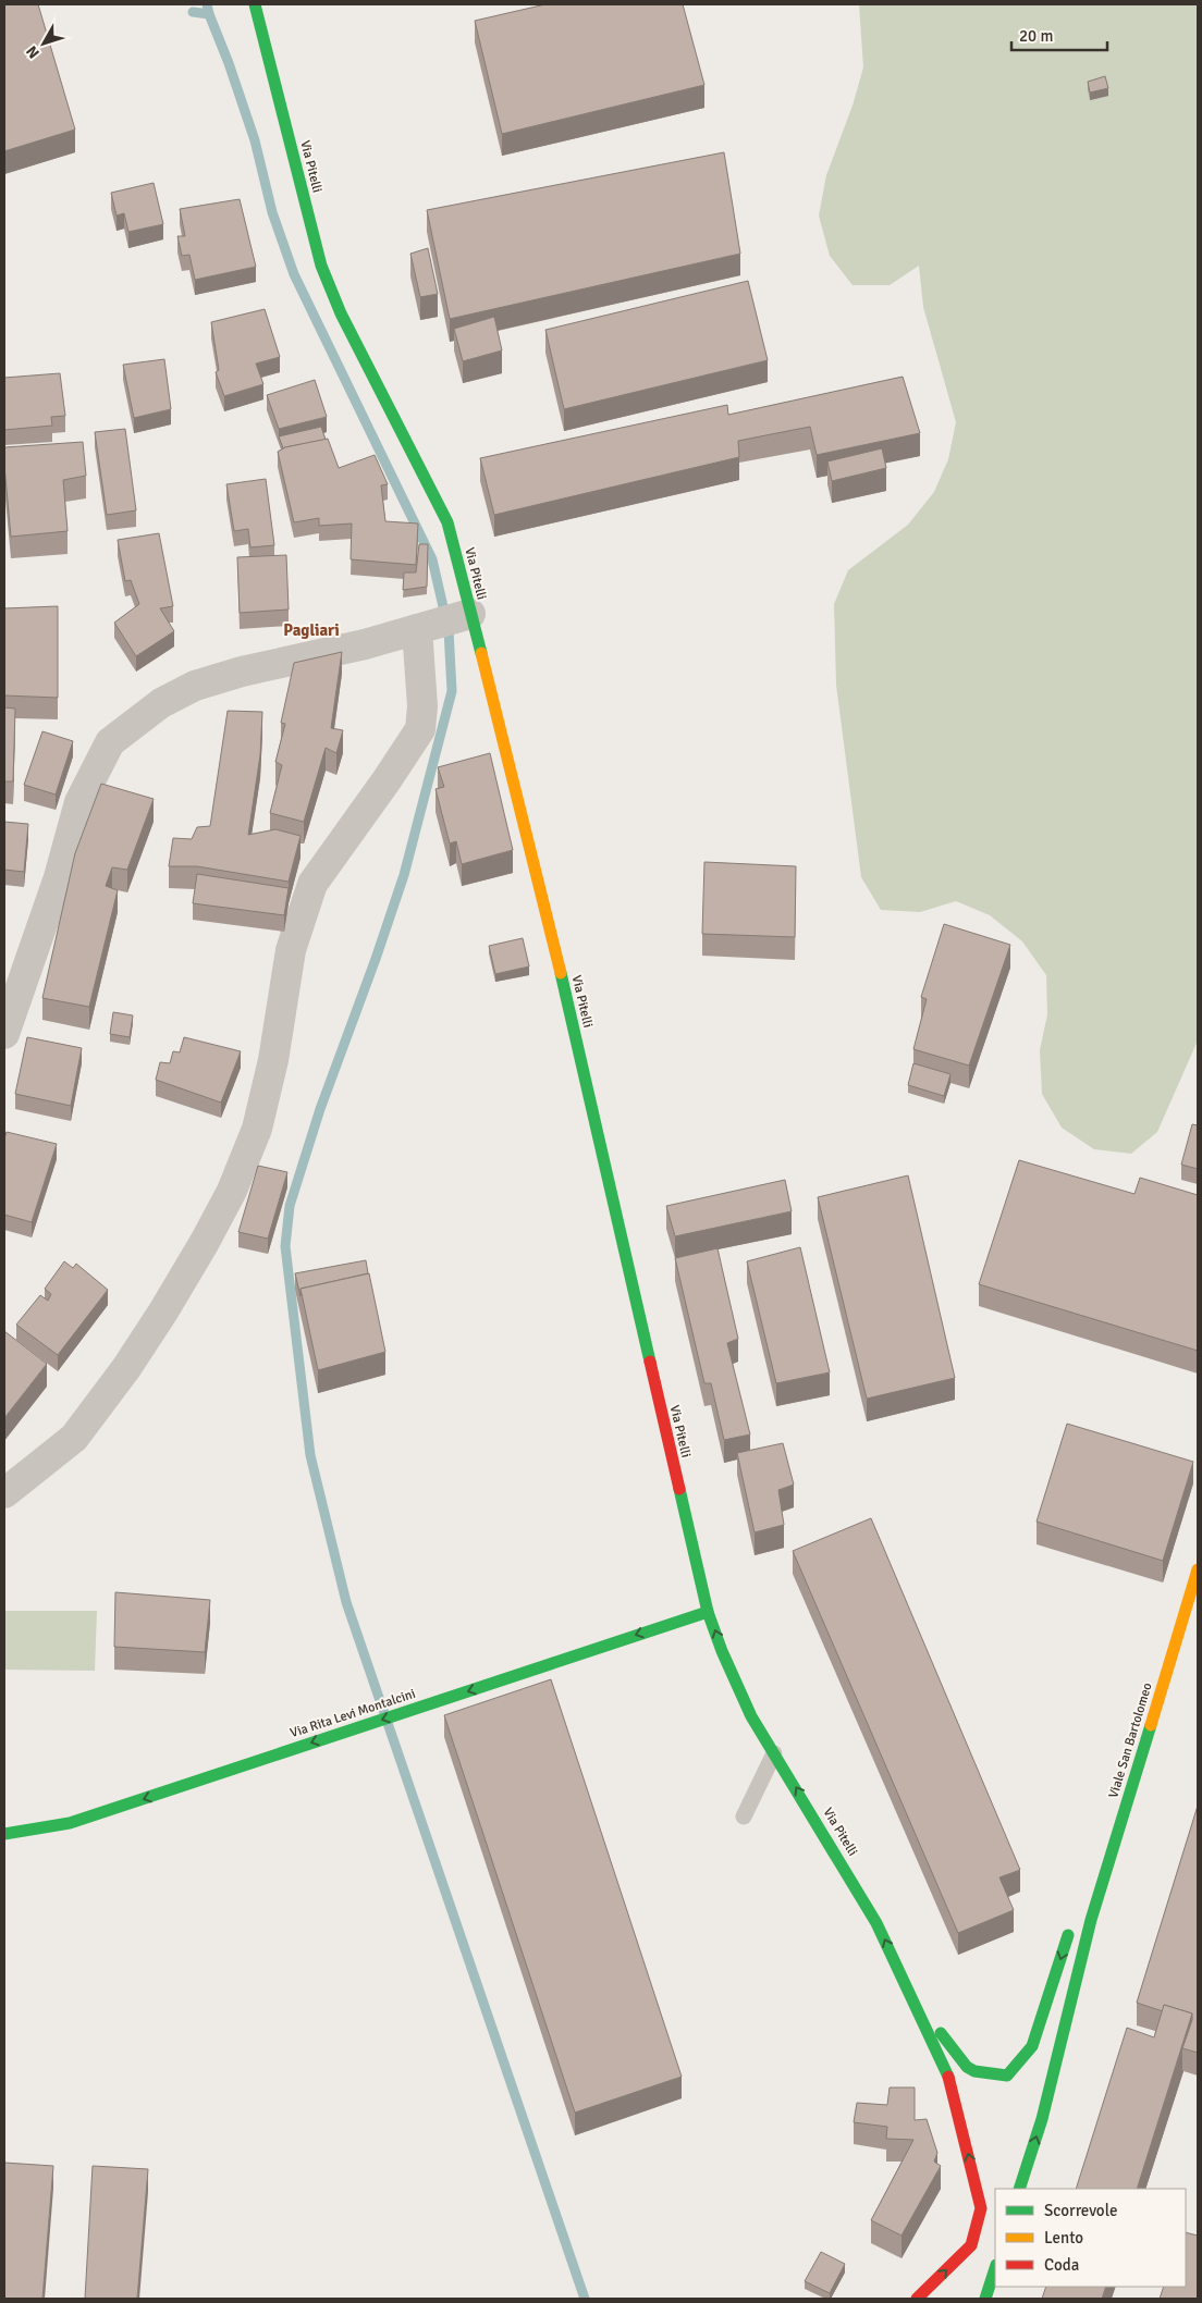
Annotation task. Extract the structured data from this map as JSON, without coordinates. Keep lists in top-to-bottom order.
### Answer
{
  "streets": {
    "main road": ["Via Pitelli", "Via Rita Levi Montalcini", "Viale San Bartolomeo"]
  },
  "crossings": [
    ["Via Pitelli", "Via Rita Levi Montalcini"],
    ["Via Pitelli", "Viale San Bartolomeo"]
  ],
  "one_way": ["Via Rita Levi Montalcini", "Viale San Bartolomeo"],
  "districts": ["Pagliari"],
  "legend": ["Scorrevole", "Lento", "Coda"],
  "scale_bar": "20 m",
  "north": "bottom left"
}
